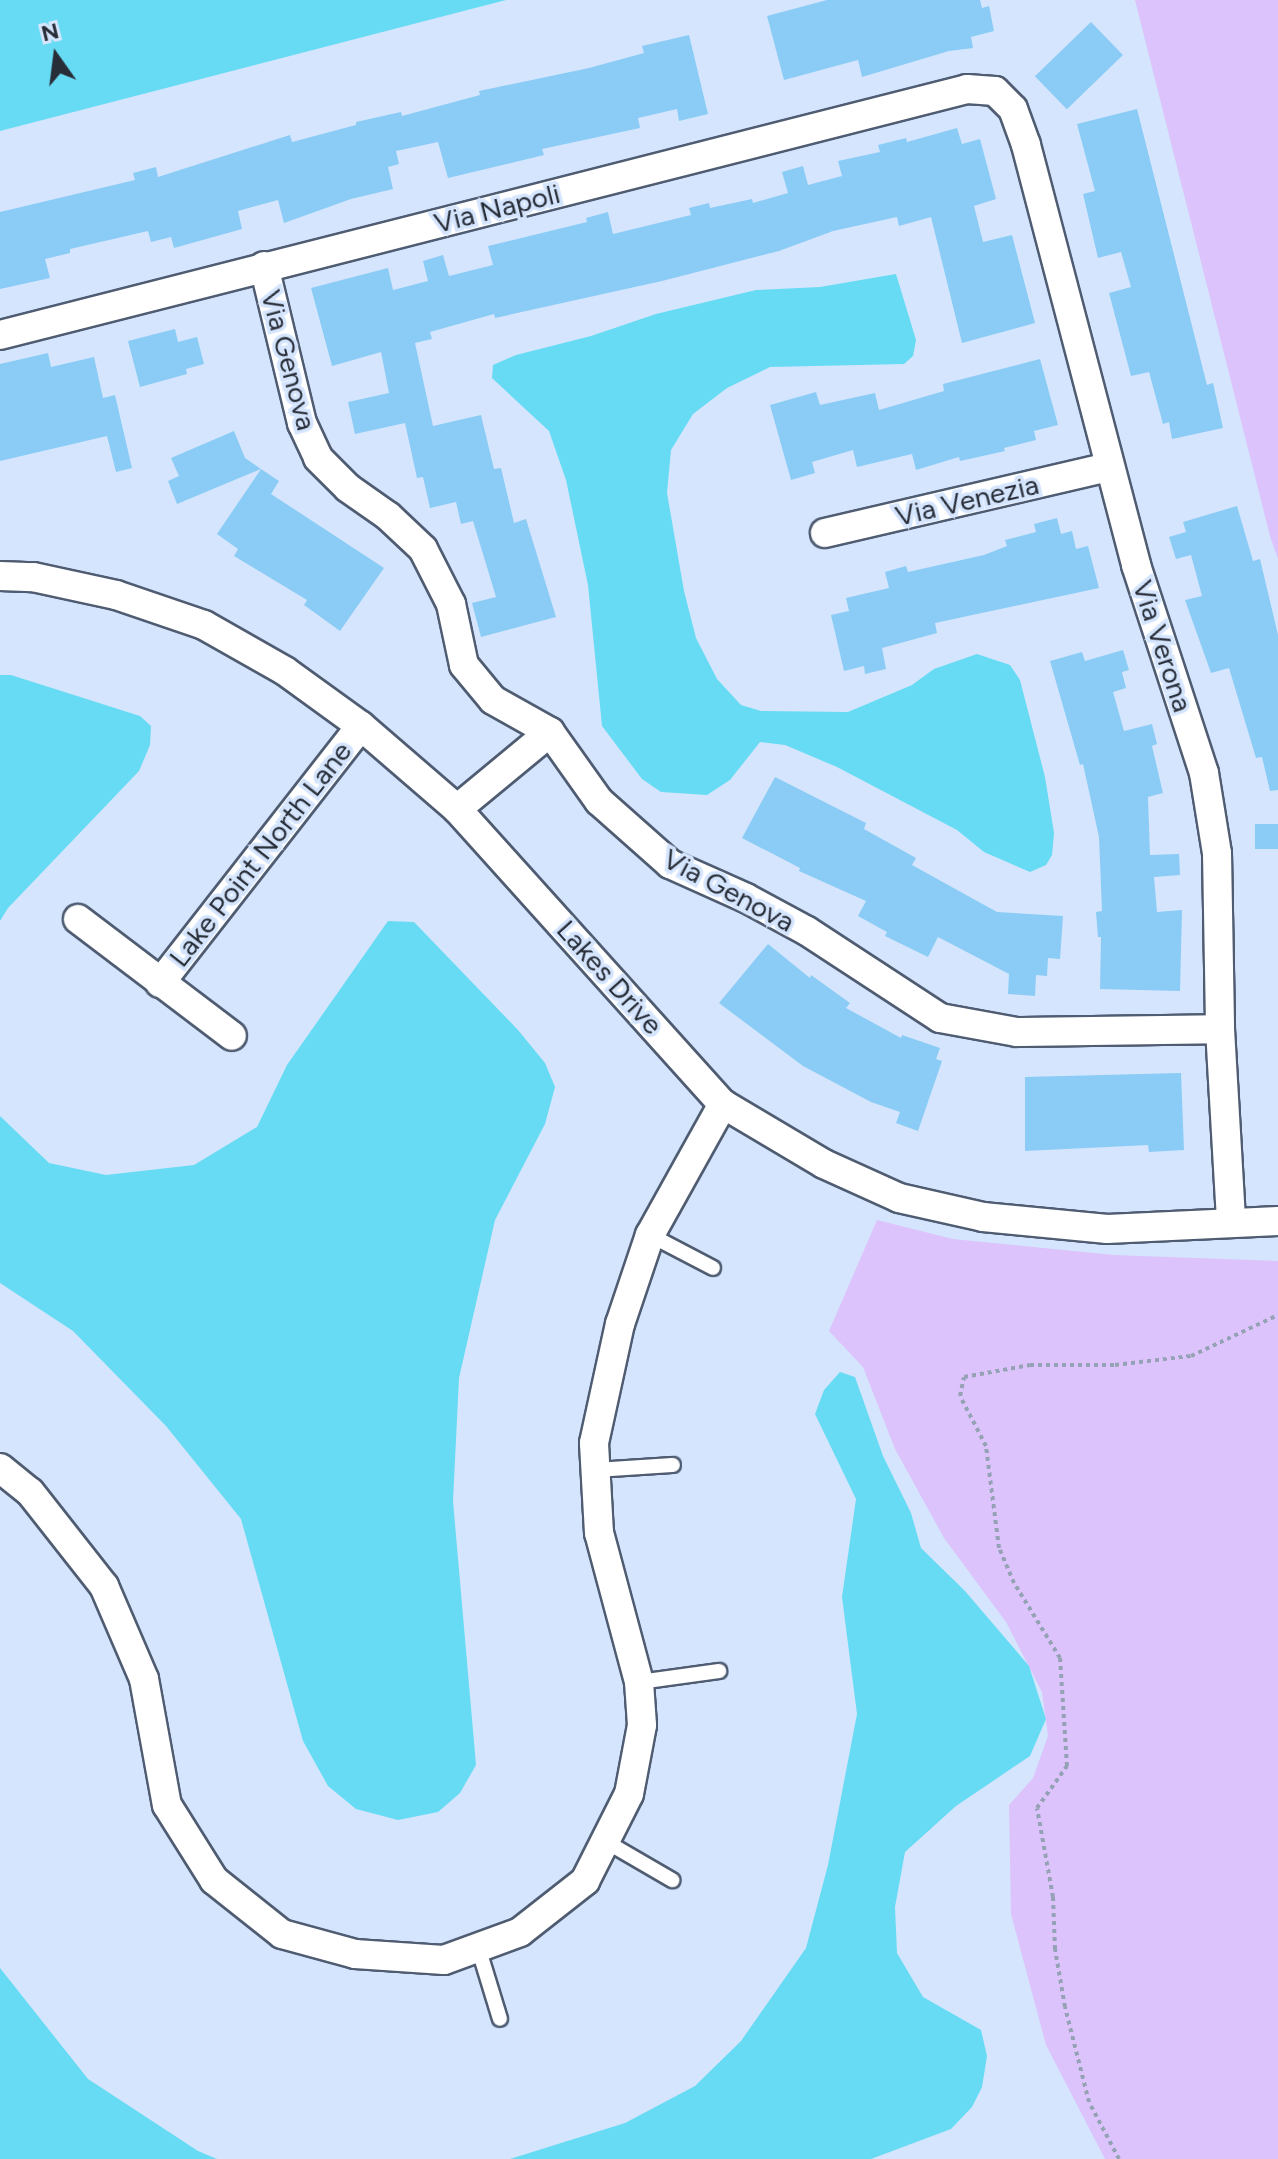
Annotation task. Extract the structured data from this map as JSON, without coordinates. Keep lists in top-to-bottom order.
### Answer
{
  "streets": {
    "street": [
      "Via Napoli",
      "Via Genova",
      "Via Venezia",
      "Via Verona",
      "Lake Point North Lane",
      "Lakes Drive"
    ]
  },
  "crossings": [
    ["Via Napoli", "Via Genova"],
    ["Via Napoli", "Via Verona"],
    ["Via Genova", "Via Verona"],
    ["Via Venezia", "Via Verona"],
    ["Via Verona", "Lakes Drive"],
    ["Lake Point North Lane", "Lakes Drive"]
  ],
  "north": "top"
}
